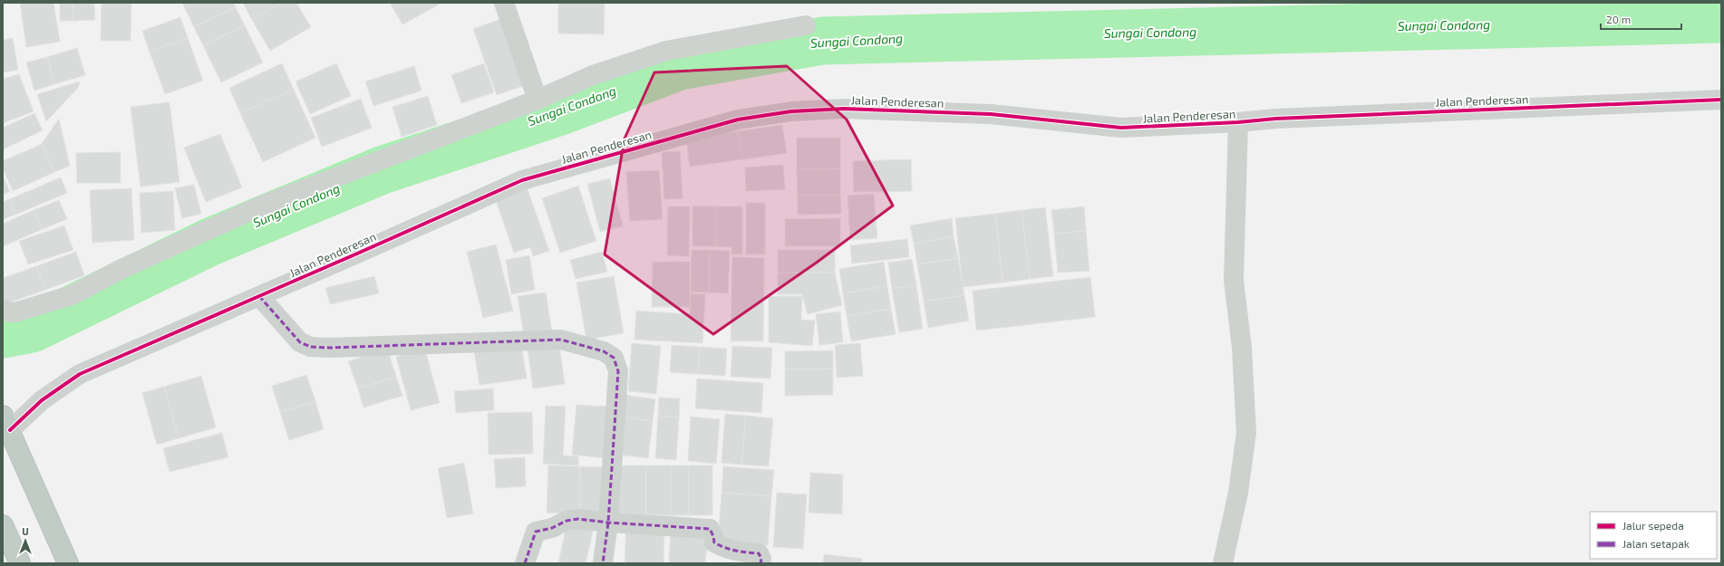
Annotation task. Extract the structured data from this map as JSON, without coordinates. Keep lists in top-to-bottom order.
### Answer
{
  "streets": {
    "street": ["Jalan Penderesan"]
  },
  "water": ["Sungai Condong"],
  "legend": ["Jalur sepeda", "Jalan setapak"],
  "scale_bar": "20 m",
  "north": "top"
}
